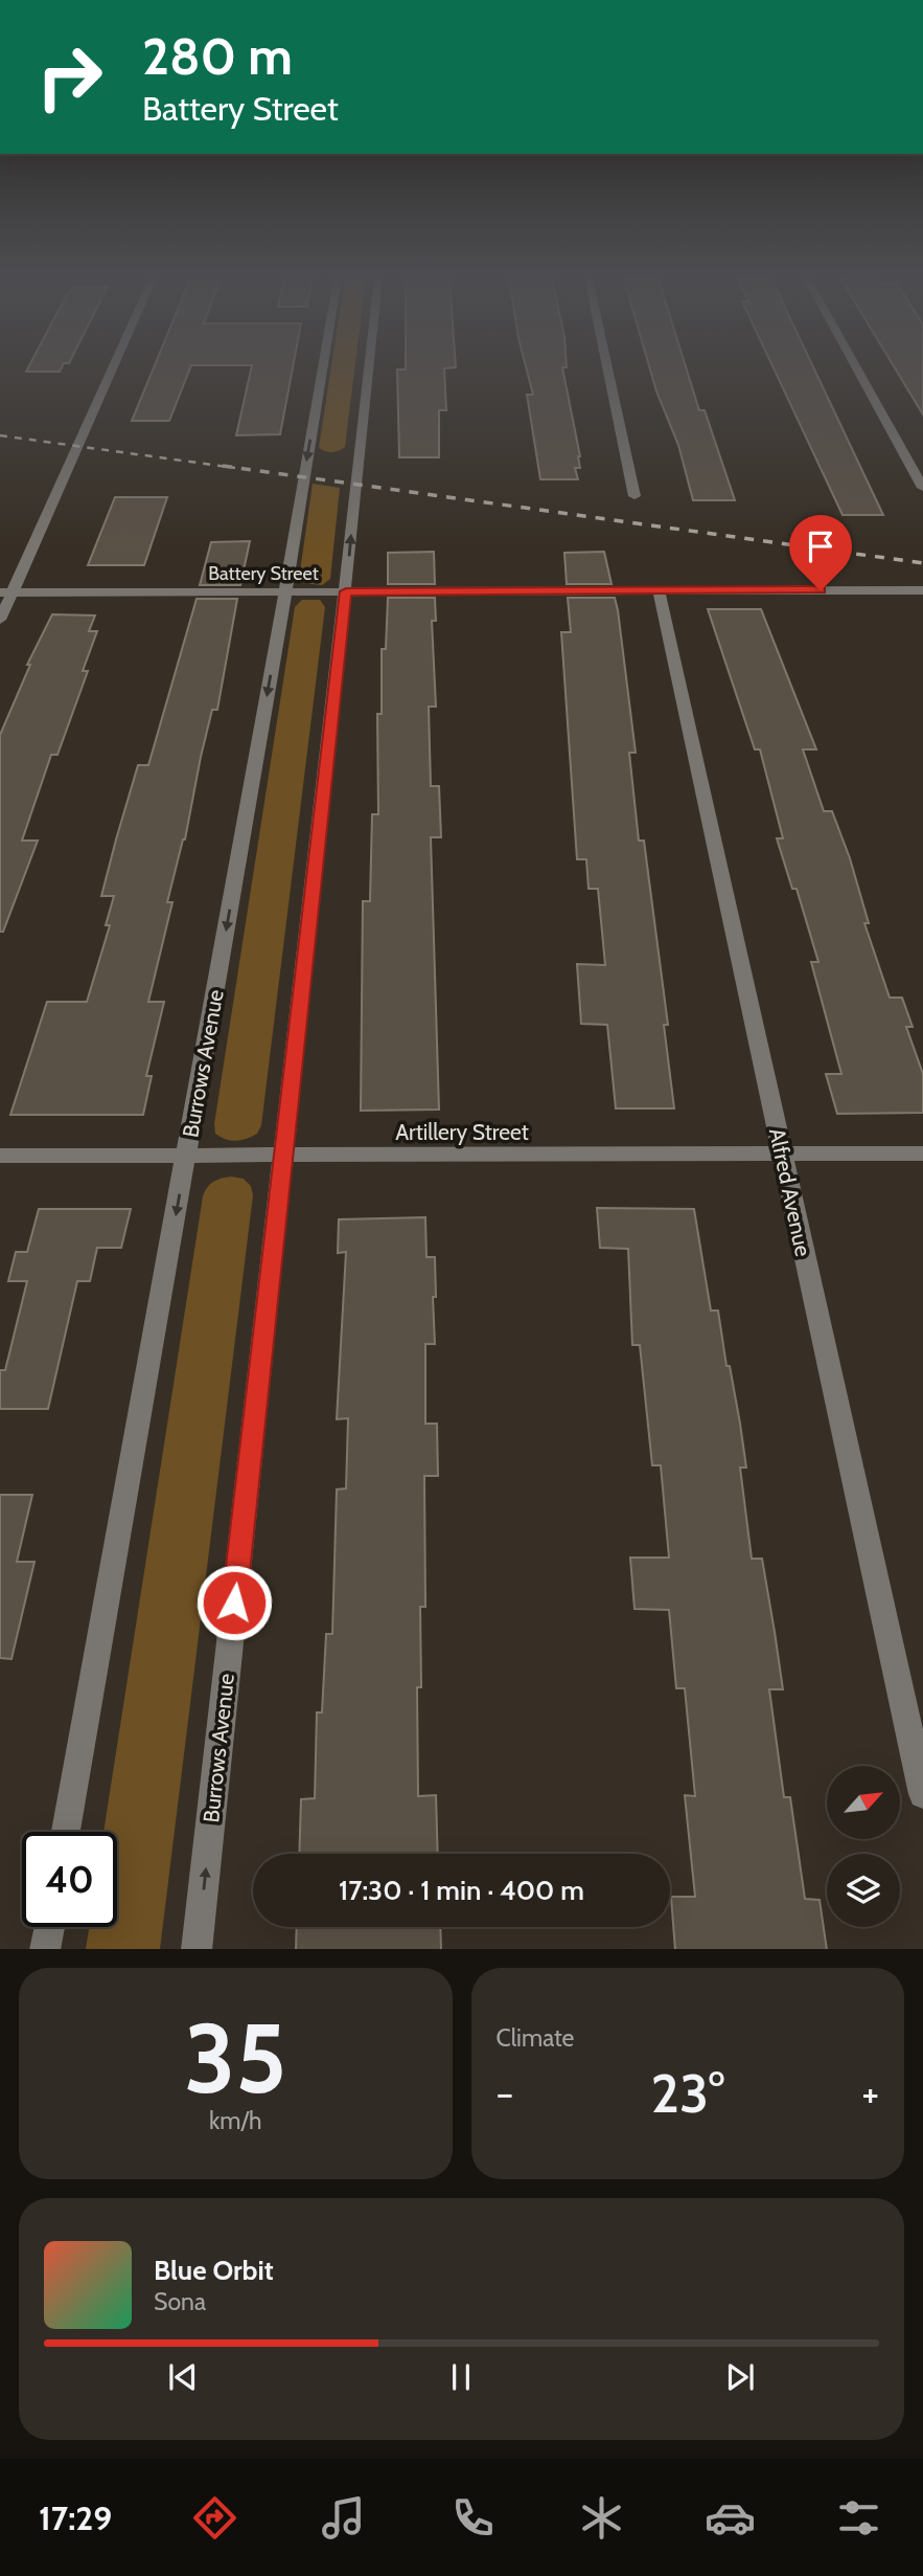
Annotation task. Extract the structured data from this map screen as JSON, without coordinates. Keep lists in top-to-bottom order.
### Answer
{
  "streets": {
    "street": [
      "Battery Street",
      "Burrows Avenue",
      "Artillery Street",
      "Alfred Avenue"
    ]
  },
  "crossings": [
    ["Battery Street", "Burrows Avenue"],
    ["Battery Street", "Alfred Avenue"],
    ["Burrows Avenue", "Artillery Street"],
    ["Artillery Street", "Alfred Avenue"]
  ],
  "north": "top right",
  "page": {
    "turn": ["280 m", "Battery Street"],
    "limit": "40",
    "trip": "17:30 · 1 min · 400 m",
    "tile": [
      ["35", "km/h"],
      "Climate"
    ],
    "heat": ["−", "23°", "+"],
    "song": ["Blue Orbit", "Sona"],
    "tabs": "17:29"
  }
}
